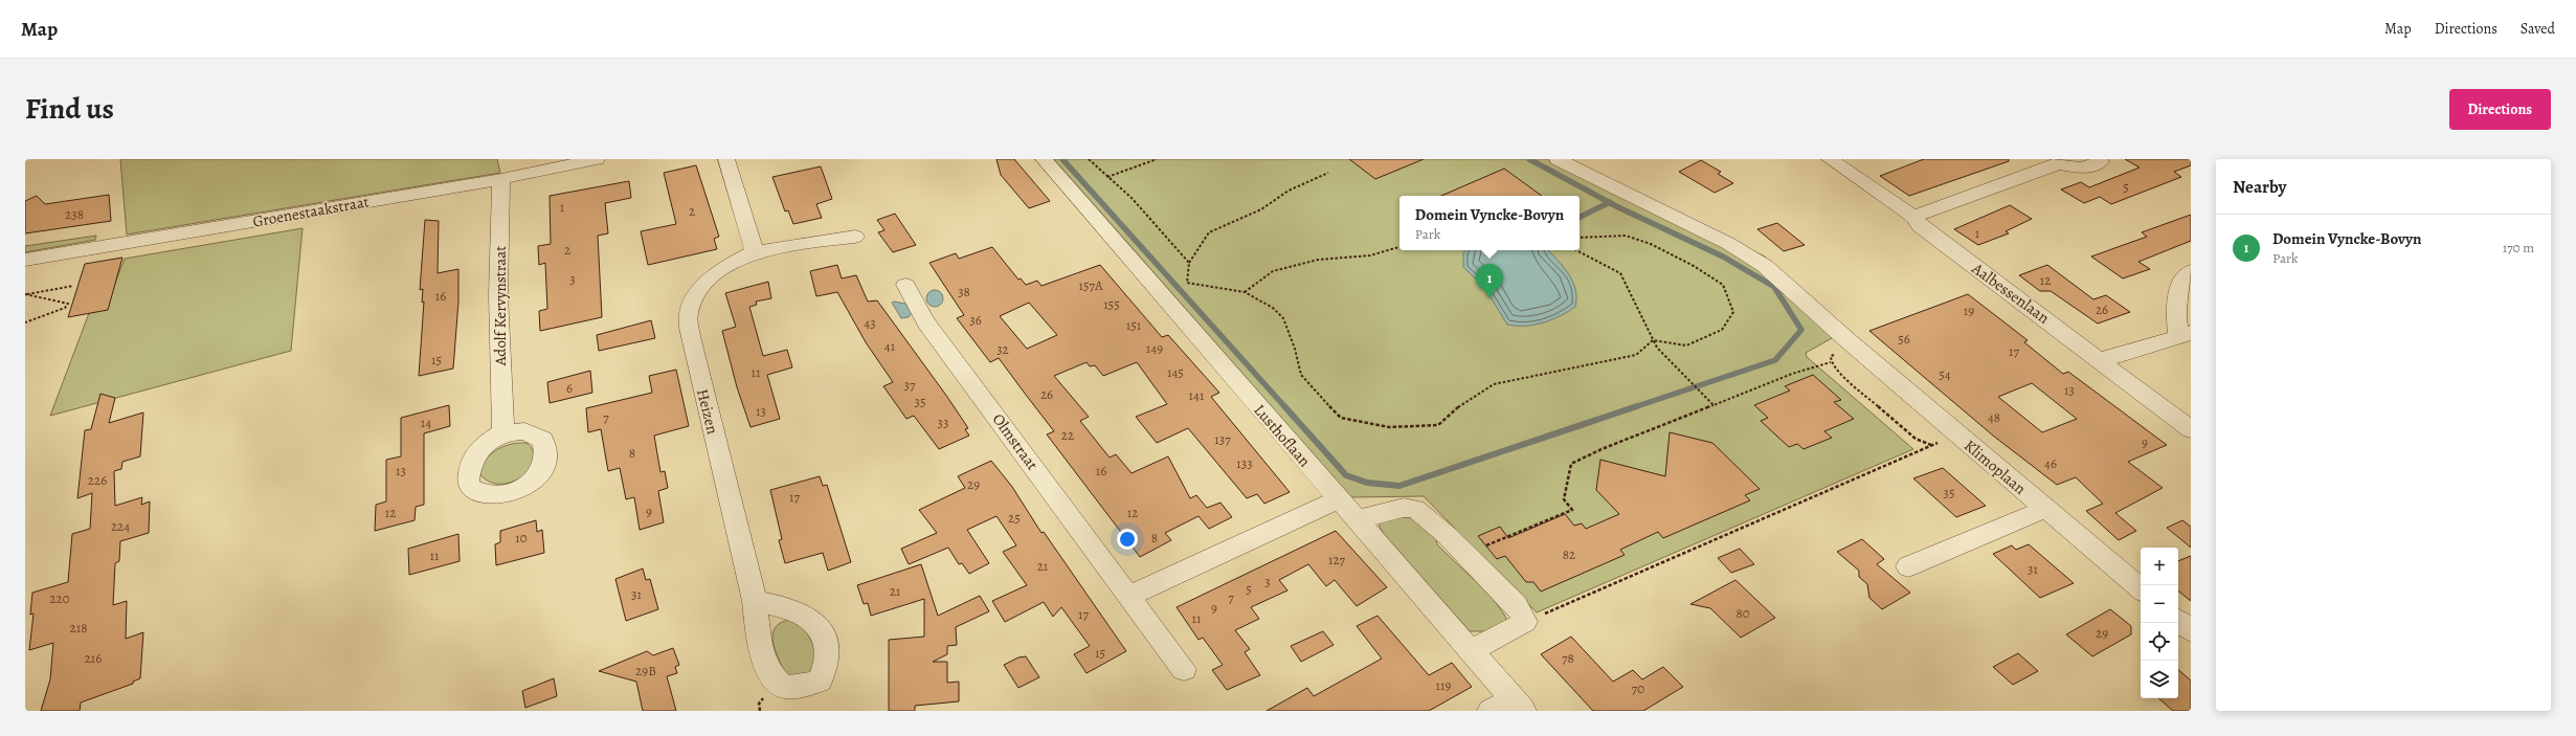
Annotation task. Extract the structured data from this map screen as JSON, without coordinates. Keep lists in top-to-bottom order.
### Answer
{
  "streets": {
    "street": [
      "Groenestaakstraat",
      "Aalbessenlaan",
      "Adolf Kervynstraat",
      "Heizen",
      "Lusthoflaan",
      "Olmstraat",
      "Klimoplaan"
    ]
  },
  "crossings": [
    ["Groenestaakstraat", "Adolf Kervynstraat"]
  ],
  "house_numbers": [
    "5",
    "1",
    "2",
    "238",
    "1",
    "2",
    "3",
    "12",
    "157A",
    "38",
    "16",
    "155",
    "26",
    "19",
    "36",
    "43",
    "151",
    "56",
    "41",
    "149",
    "32",
    "17",
    "15",
    "11",
    "145",
    "54",
    "37",
    "6",
    "13",
    "26",
    "141",
    "35",
    "13",
    "7",
    "48",
    "14",
    "33",
    "22",
    "137",
    "9",
    "8",
    "133",
    "46",
    "13",
    "16",
    "226",
    "29",
    "35",
    "17",
    "9",
    "12",
    "12",
    "25",
    "224",
    "10",
    "8",
    "82",
    "11",
    "127",
    "21",
    "31",
    "3",
    "5",
    "21",
    "31",
    "7",
    "220",
    "9",
    "80",
    "17",
    "11",
    "218",
    "29",
    "15",
    "216",
    "78",
    "29B",
    "119",
    "70"
  ],
  "page": {
    "header": "Map",
    "nav": ["Map", "Directions", "Saved"],
    "title": "Find us",
    "buttons": "Directions",
    "heading": "Nearby",
    "popup": ["Domein Vyncke-Bovyn", "Park"],
    "list": [
      {
        "mark": "1",
        "name": "Domein Vyncke-Bovyn",
        "note": "Park",
        "value": "170 m"
      }
    ],
    "pins": "1",
    "map_buttons": ["+", "−"]
  }
}
